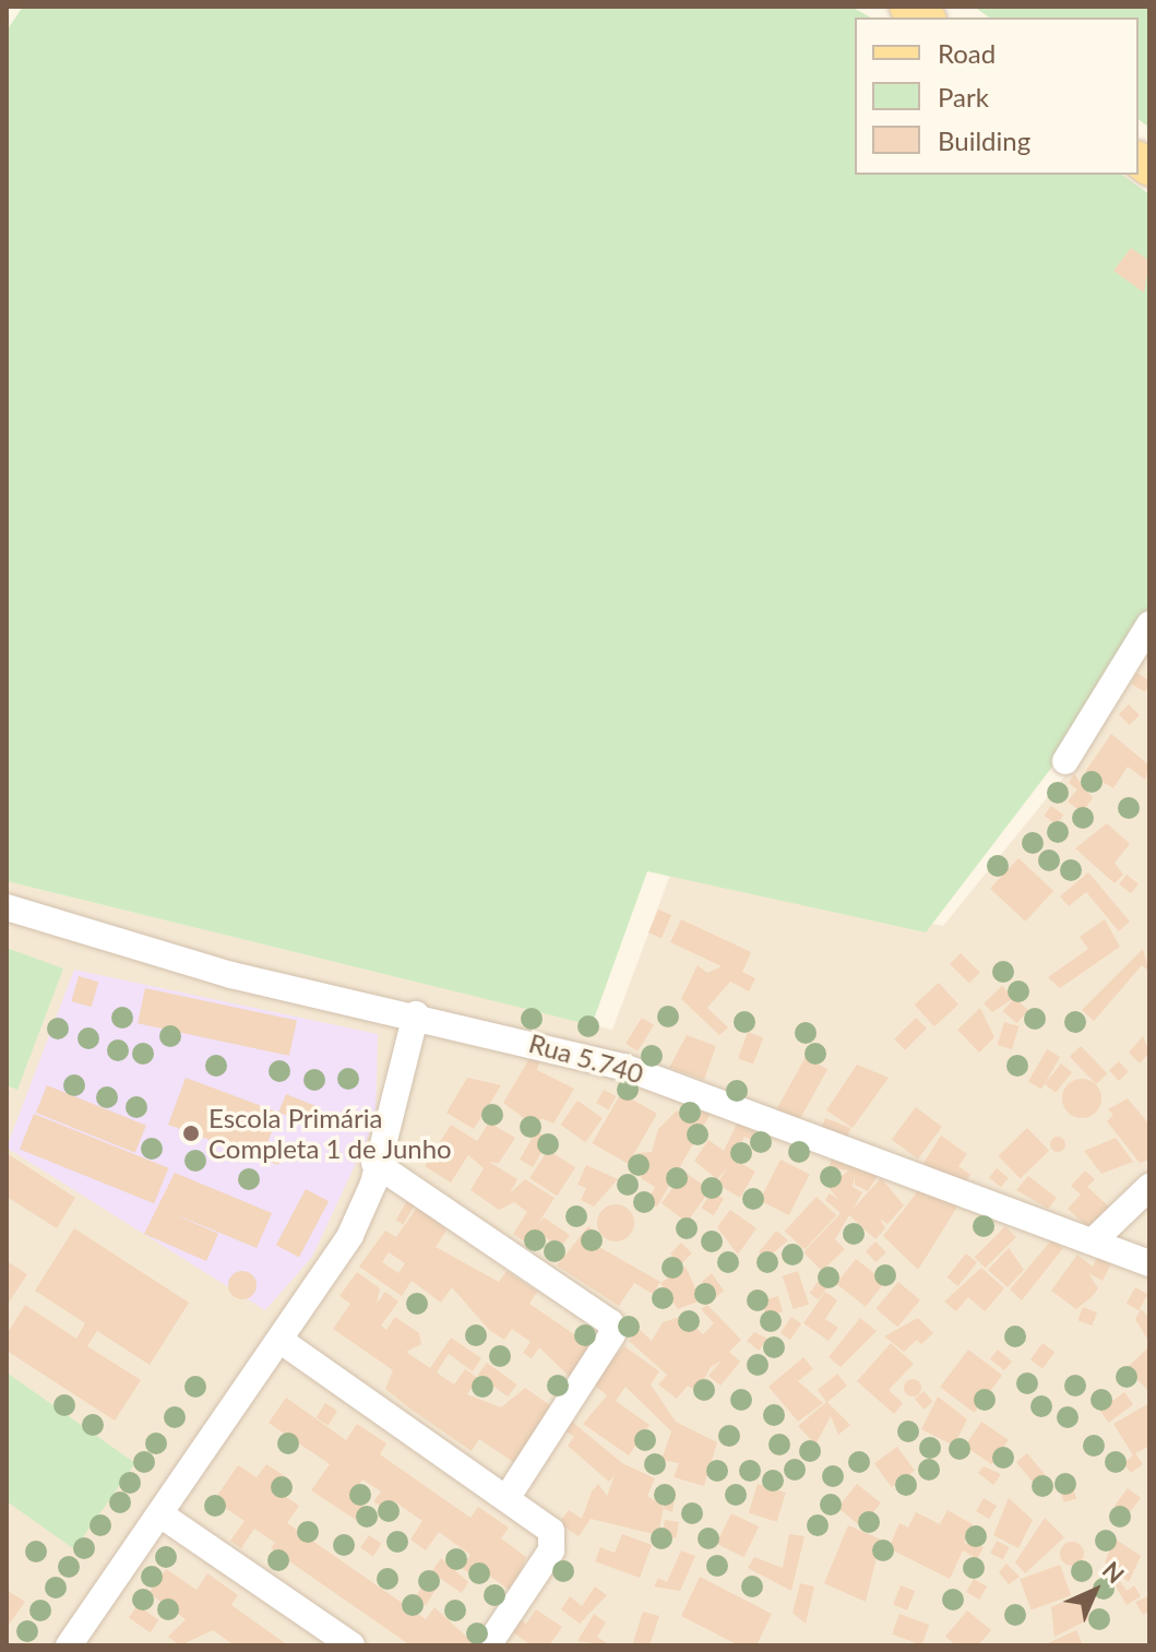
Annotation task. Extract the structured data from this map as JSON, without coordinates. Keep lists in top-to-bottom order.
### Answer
{
  "streets": {
    "street": ["Rua 5.740"]
  },
  "places": ["Escola Primária Completa 1 de Junho"],
  "legend": ["Road", "Park", "Building"],
  "north": "top right"
}
